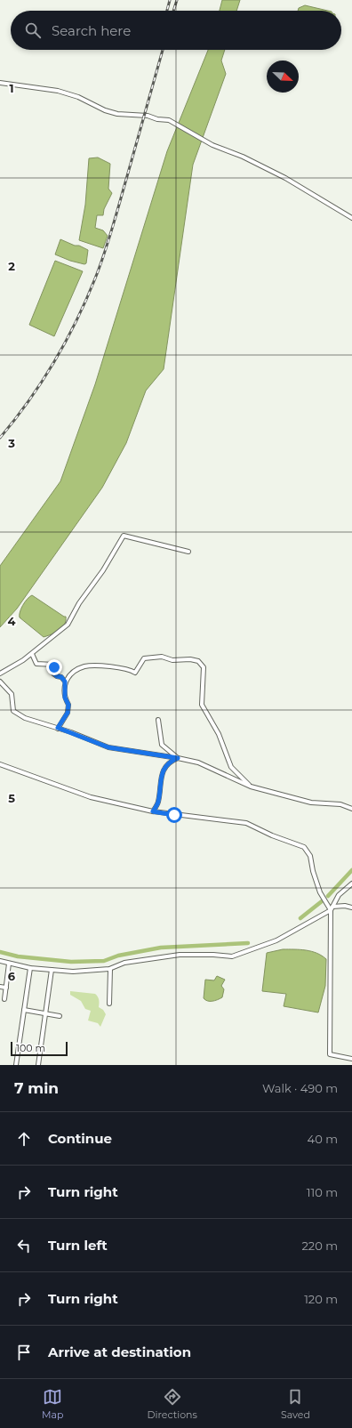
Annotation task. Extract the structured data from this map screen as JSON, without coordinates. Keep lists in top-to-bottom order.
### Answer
{
  "scale_bar": "100 m",
  "north": "bottom right",
  "page": {
    "search": "Search here",
    "scale": "100 m",
    "heading": ["7 min", "Walk · 490 m"],
    "list": [
      ["Continue", "40 m"],
      ["Turn right", "110 m"],
      ["Turn left", "220 m"],
      ["Turn right", "120 m"],
      "Arrive at destination"
    ],
    "nav": ["Map", "Directions", "Saved"]
  },
  "grid": {
    "rows": [
      "1",
      "2",
      "3",
      "4",
      "5",
      "6"
    ]
  }
}
